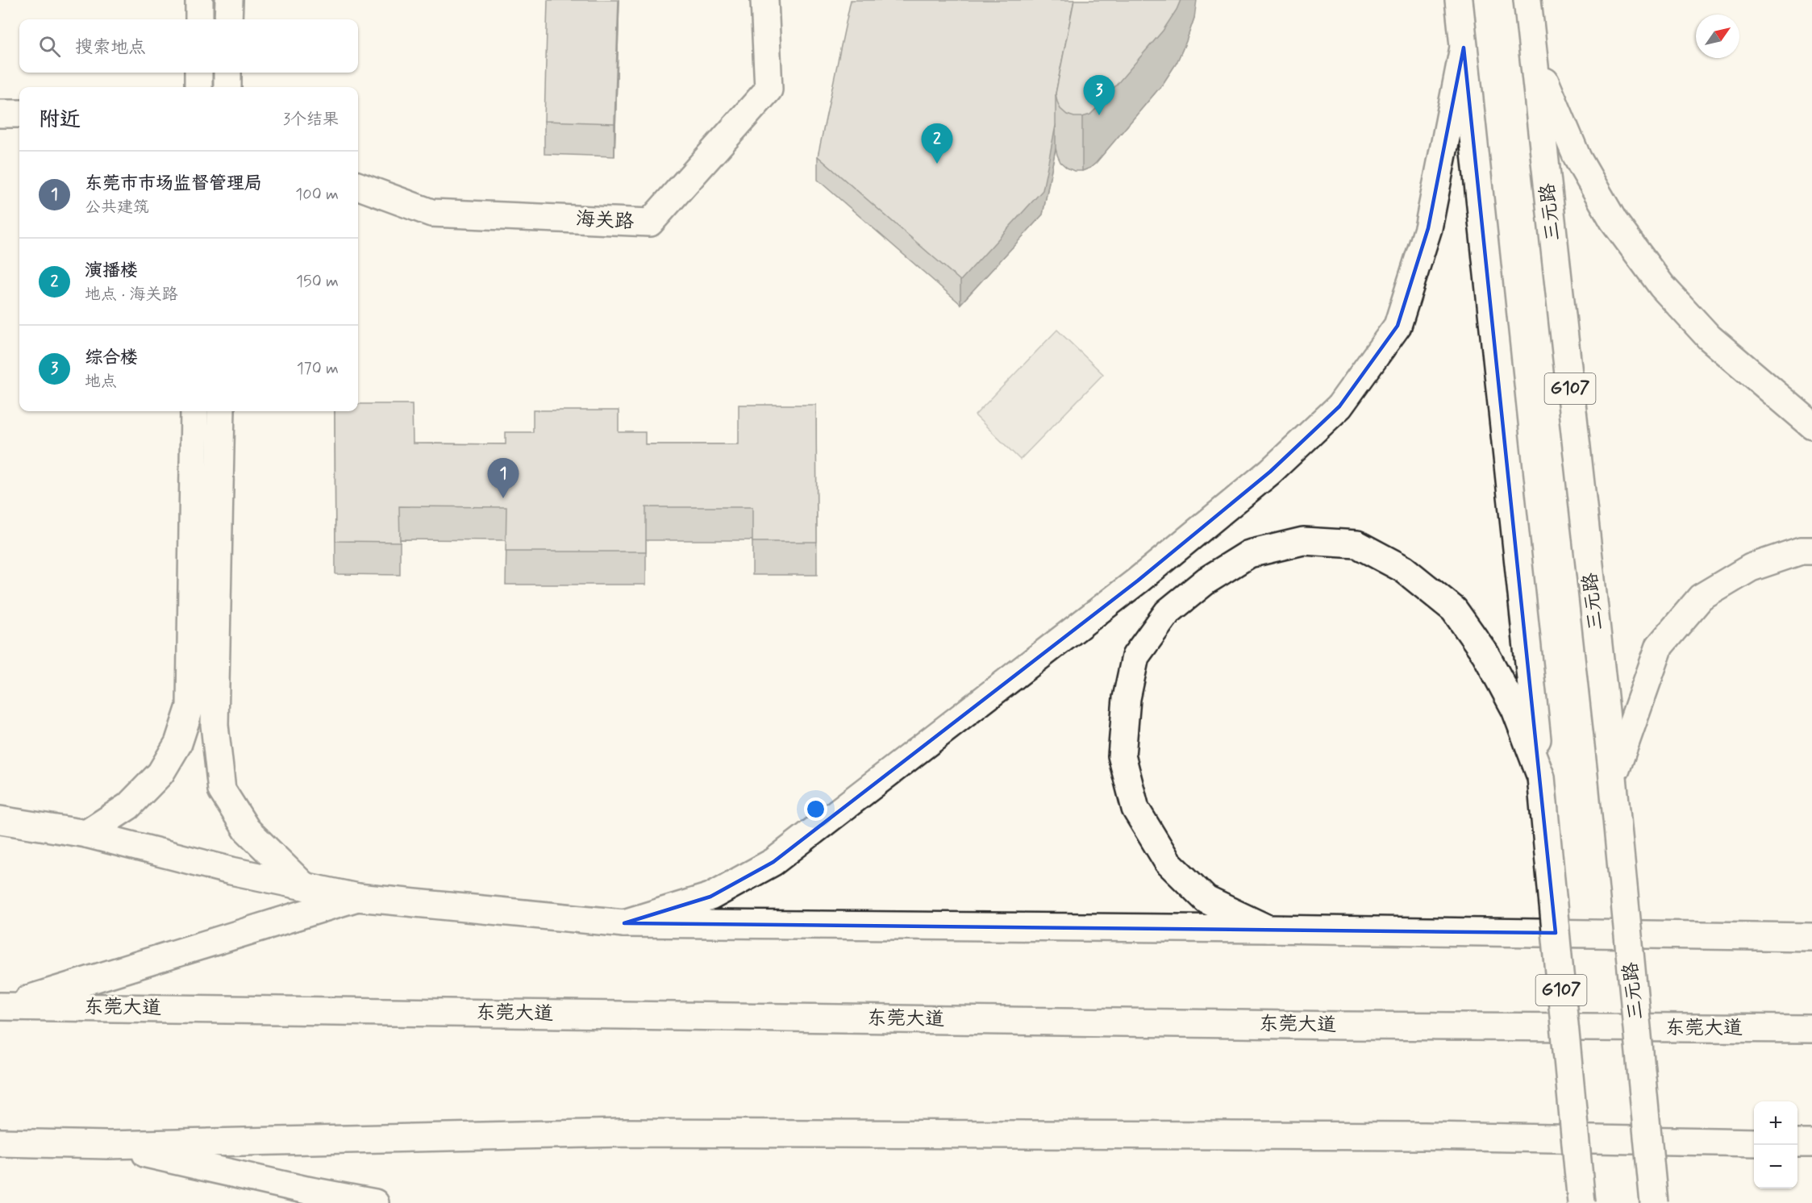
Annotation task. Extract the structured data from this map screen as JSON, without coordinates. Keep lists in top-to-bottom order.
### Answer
{
  "streets": {
    "main road": [
      "三元路",
      "海关路",
      "G107",
      "东莞大道"
    ]
  },
  "north": "top right",
  "page": {
    "search": "搜索地点",
    "pins": ["3", "2", "1"],
    "heading": ["附近", "3个结果"],
    "list": [
      {
        "mark": "1",
        "name": "东莞市市场监督管理局",
        "note": "公共建筑",
        "value": "100 m"
      },
      {
        "mark": "2",
        "name": "演播楼",
        "note": "地点 · 海关路",
        "value": "150 m"
      },
      {
        "mark": "3",
        "name": "综合楼",
        "note": "地点",
        "value": "170 m"
      }
    ],
    "map_buttons": ["+", "−"]
  }
}
